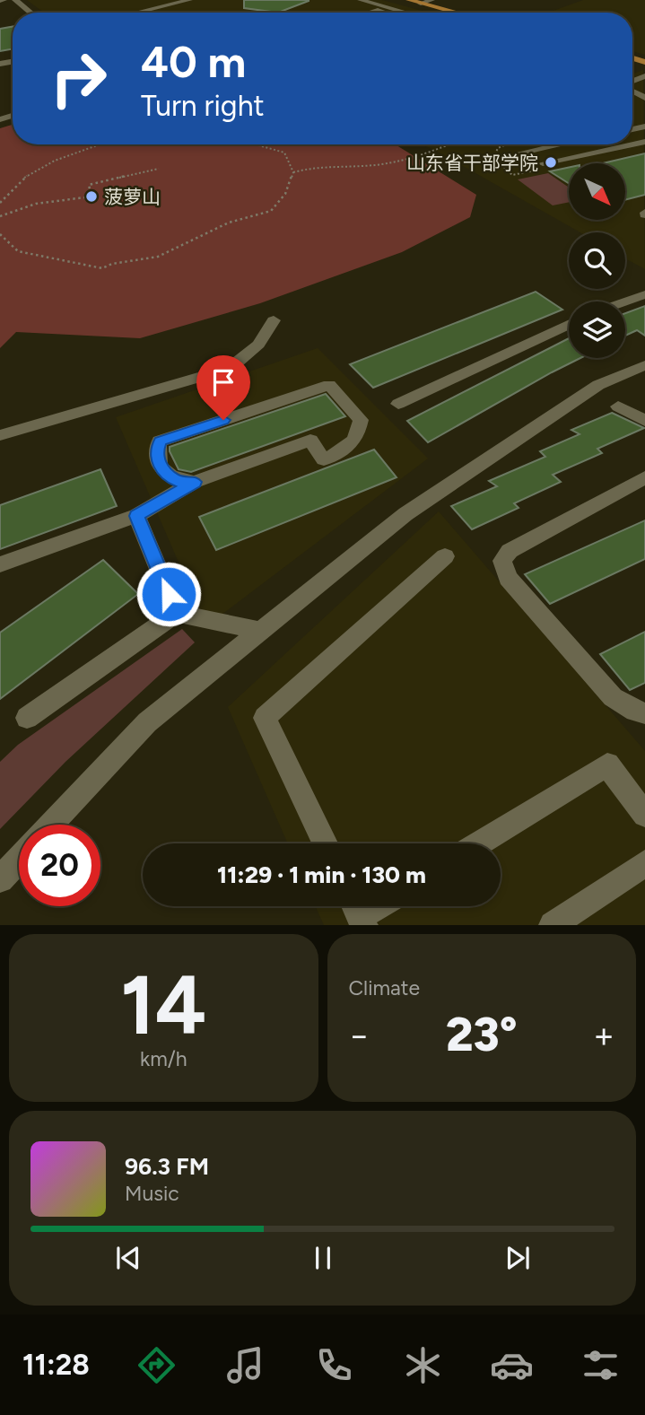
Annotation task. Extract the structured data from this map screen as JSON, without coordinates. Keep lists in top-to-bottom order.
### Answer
{
  "places": ["山东省干部学院", "菠萝山"],
  "north": "bottom right",
  "page": {
    "turn": ["40 m", "Turn right"],
    "limit": "20",
    "trip": "11:29 · 1 min · 130 m",
    "tile": [
      ["14", "km/h"],
      "Climate"
    ],
    "heat": ["−", "23°", "+"],
    "song": ["96.3 FM", "Music"],
    "tabs": "11:28"
  }
}
